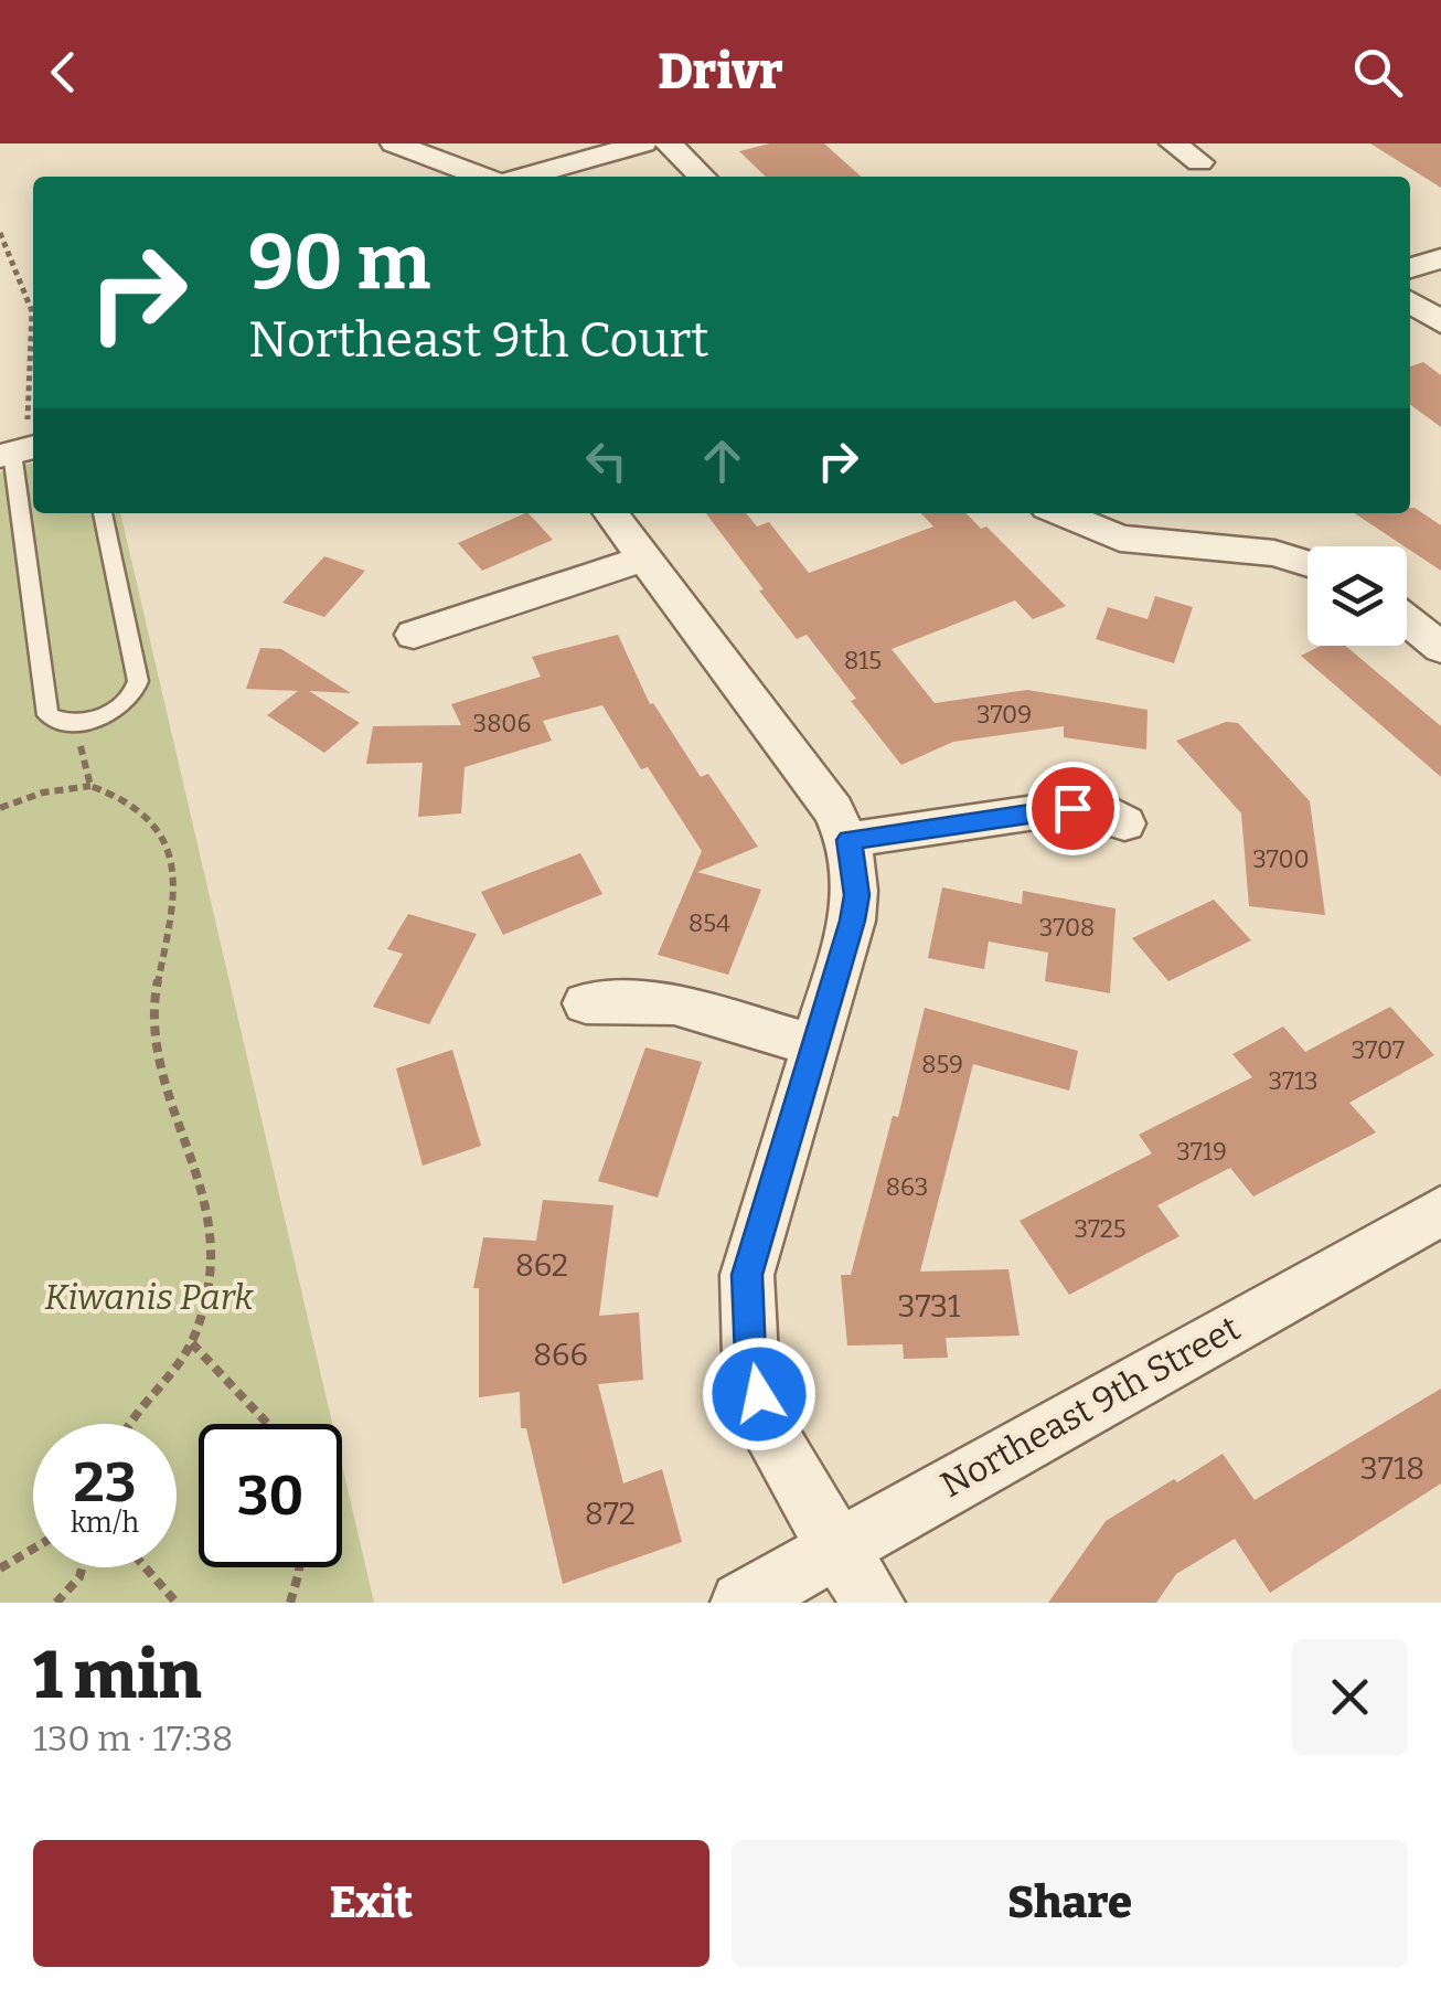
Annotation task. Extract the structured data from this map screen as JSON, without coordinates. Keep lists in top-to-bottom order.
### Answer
{
  "streets": {
    "street": ["Northeast 9th Street"]
  },
  "parks": ["Kiwanis Park"],
  "house_numbers": [
    "815",
    "3709",
    "3806",
    "3700",
    "854",
    "3708",
    "3707",
    "859",
    "3713",
    "3719",
    "863",
    "3725",
    "862",
    "3731",
    "866",
    "3718",
    "872"
  ],
  "page": {
    "header": "Drivr",
    "turn": ["90 m", "Northeast 9th Court"],
    "speed": "23 km/h",
    "limit": "30",
    "heading": ["1 min", "130 m · 17:38"],
    "buttons": ["Exit", "Share"]
  }
}
